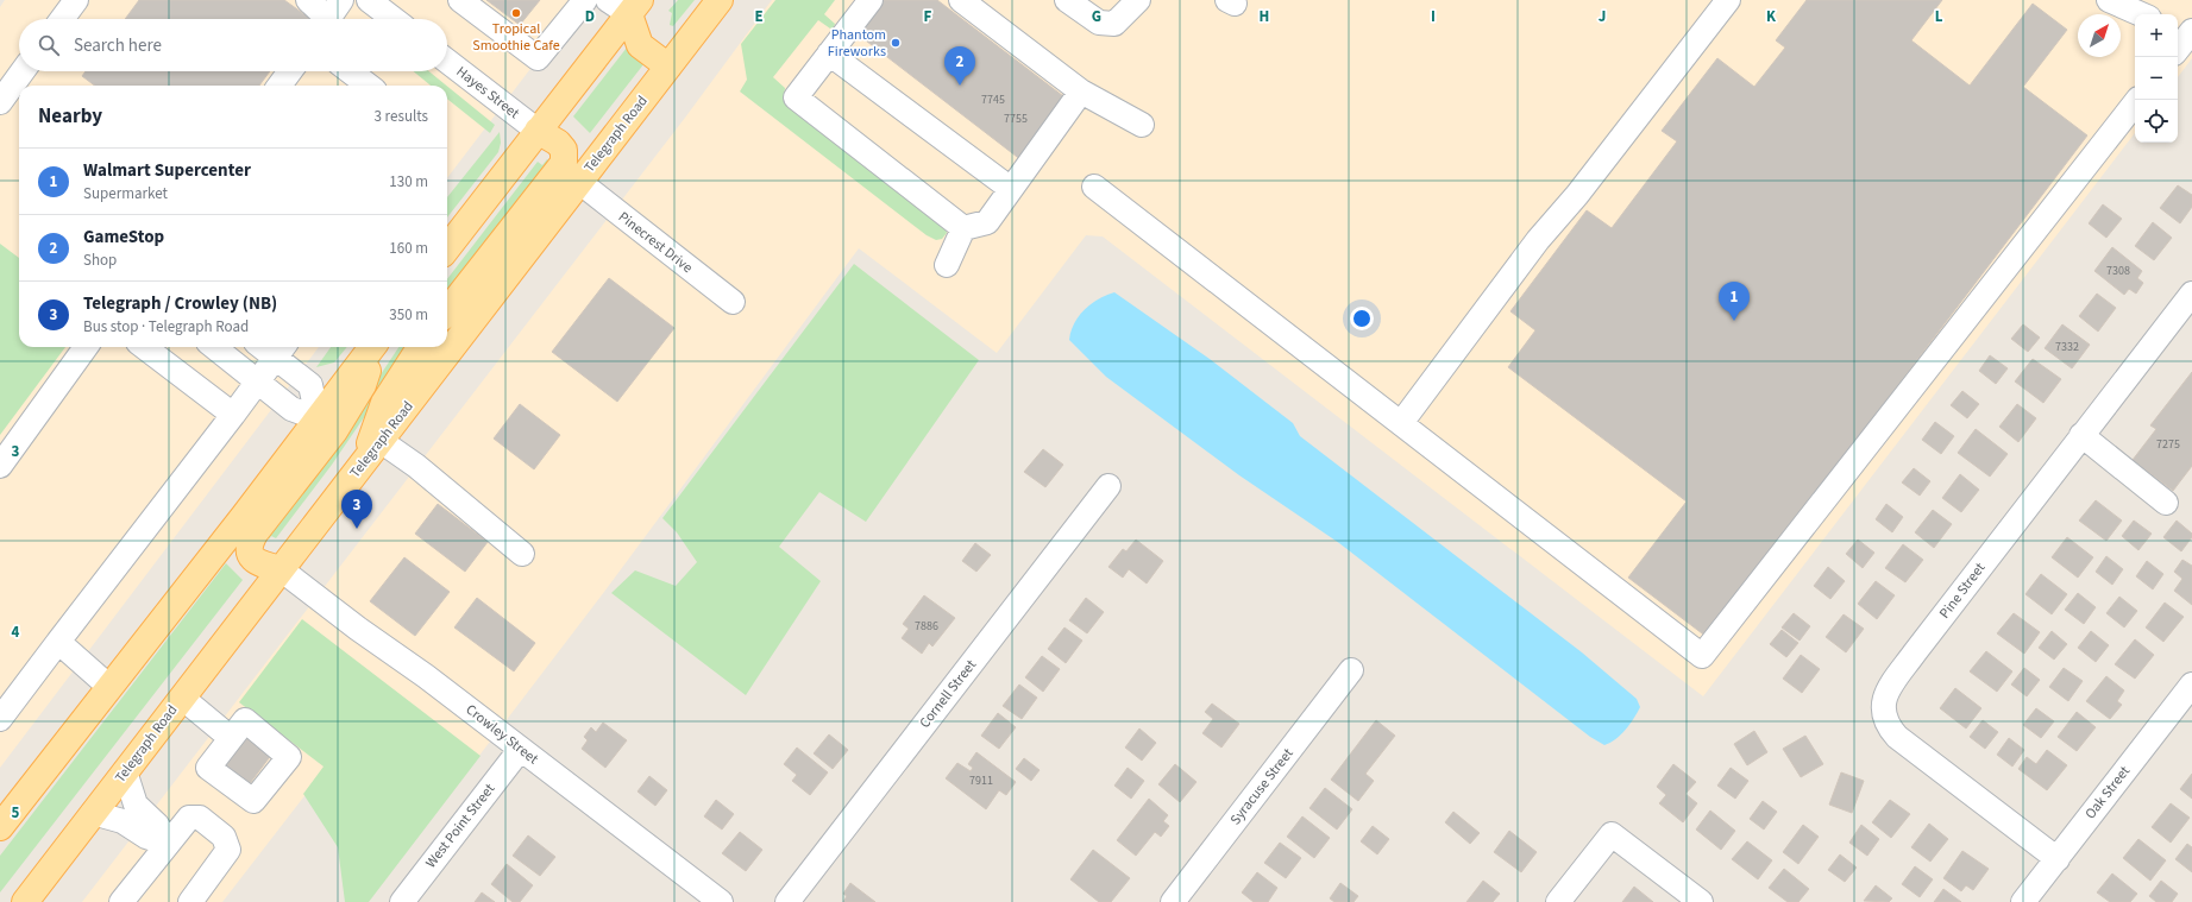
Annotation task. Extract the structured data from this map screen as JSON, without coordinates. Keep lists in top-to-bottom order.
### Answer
{
  "streets": {
    "main road": ["Telegraph Road"],
    "street": [
      "Hayes Street",
      "Pinecrest Drive",
      "Pine Street",
      "Cornell Street",
      "Crowley Street",
      "Syracuse Street",
      "Oak Street",
      "West Point Street"
    ]
  },
  "crossings": [
    ["Telegraph Road", "Pinecrest Drive"],
    ["Telegraph Road", "Crowley Street"],
    ["Pine Street", "Oak Street"],
    ["Crowley Street", "West Point Street"]
  ],
  "places": ["Tropical Smoothie Cafe", "Phantom Fireworks"],
  "house_numbers": [
    "7745",
    "7755",
    "7308",
    "7332",
    "7275",
    "7886",
    "7911"
  ],
  "north": "top right",
  "page": {
    "map_buttons": ["+", "−"],
    "search": "Search here",
    "pins": ["2", "1", "3"],
    "heading": ["Nearby", "3 results"],
    "list": [
      {
        "mark": "1",
        "name": "Walmart Supercenter",
        "note": "Supermarket",
        "value": "130 m"
      },
      {
        "mark": "2",
        "name": "GameStop",
        "note": "Shop",
        "value": "160 m"
      },
      {
        "mark": "3",
        "name": "Telegraph / Crowley (NB)",
        "note": "Bus stop · Telegraph Road",
        "value": "350 m"
      }
    ]
  },
  "grid": {
    "columns": [
      "D",
      "E",
      "F",
      "G",
      "H",
      "I",
      "J",
      "K",
      "L"
    ],
    "rows": ["3", "4", "5"]
  }
}
